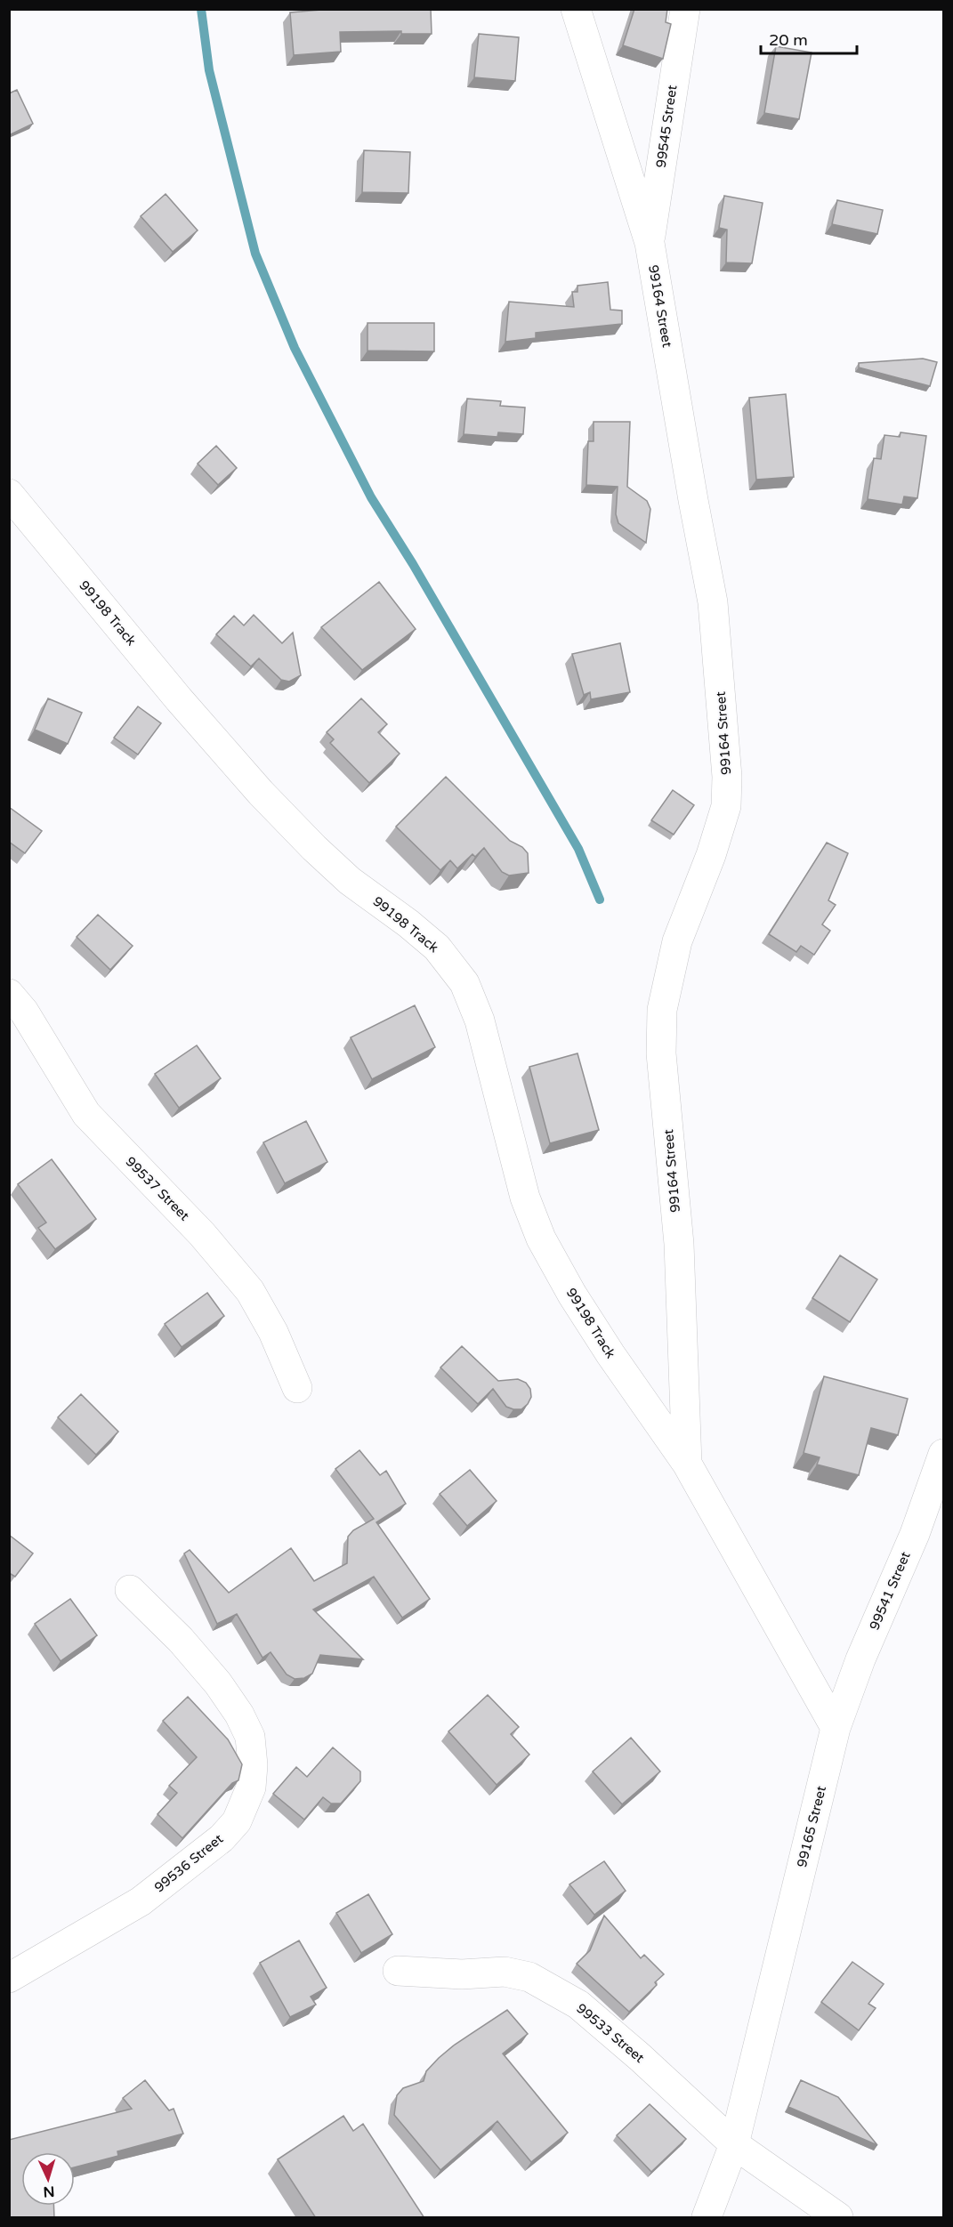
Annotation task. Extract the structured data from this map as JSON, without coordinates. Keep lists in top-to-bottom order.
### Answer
{
  "streets": {
    "street": [
      "99545 Street",
      "99164 Street",
      "99198 Track",
      "99537 Street",
      "99541 Street",
      "99165 Street",
      "99536 Street",
      "99533 Street"
    ]
  },
  "crossings": [
    ["99545 Street", "99164 Street"],
    ["99164 Street", "99198 Track"],
    ["99541 Street", "99165 Street"],
    ["99165 Street", "99533 Street"]
  ],
  "scale_bar": "20 m",
  "north": "bottom"
}
